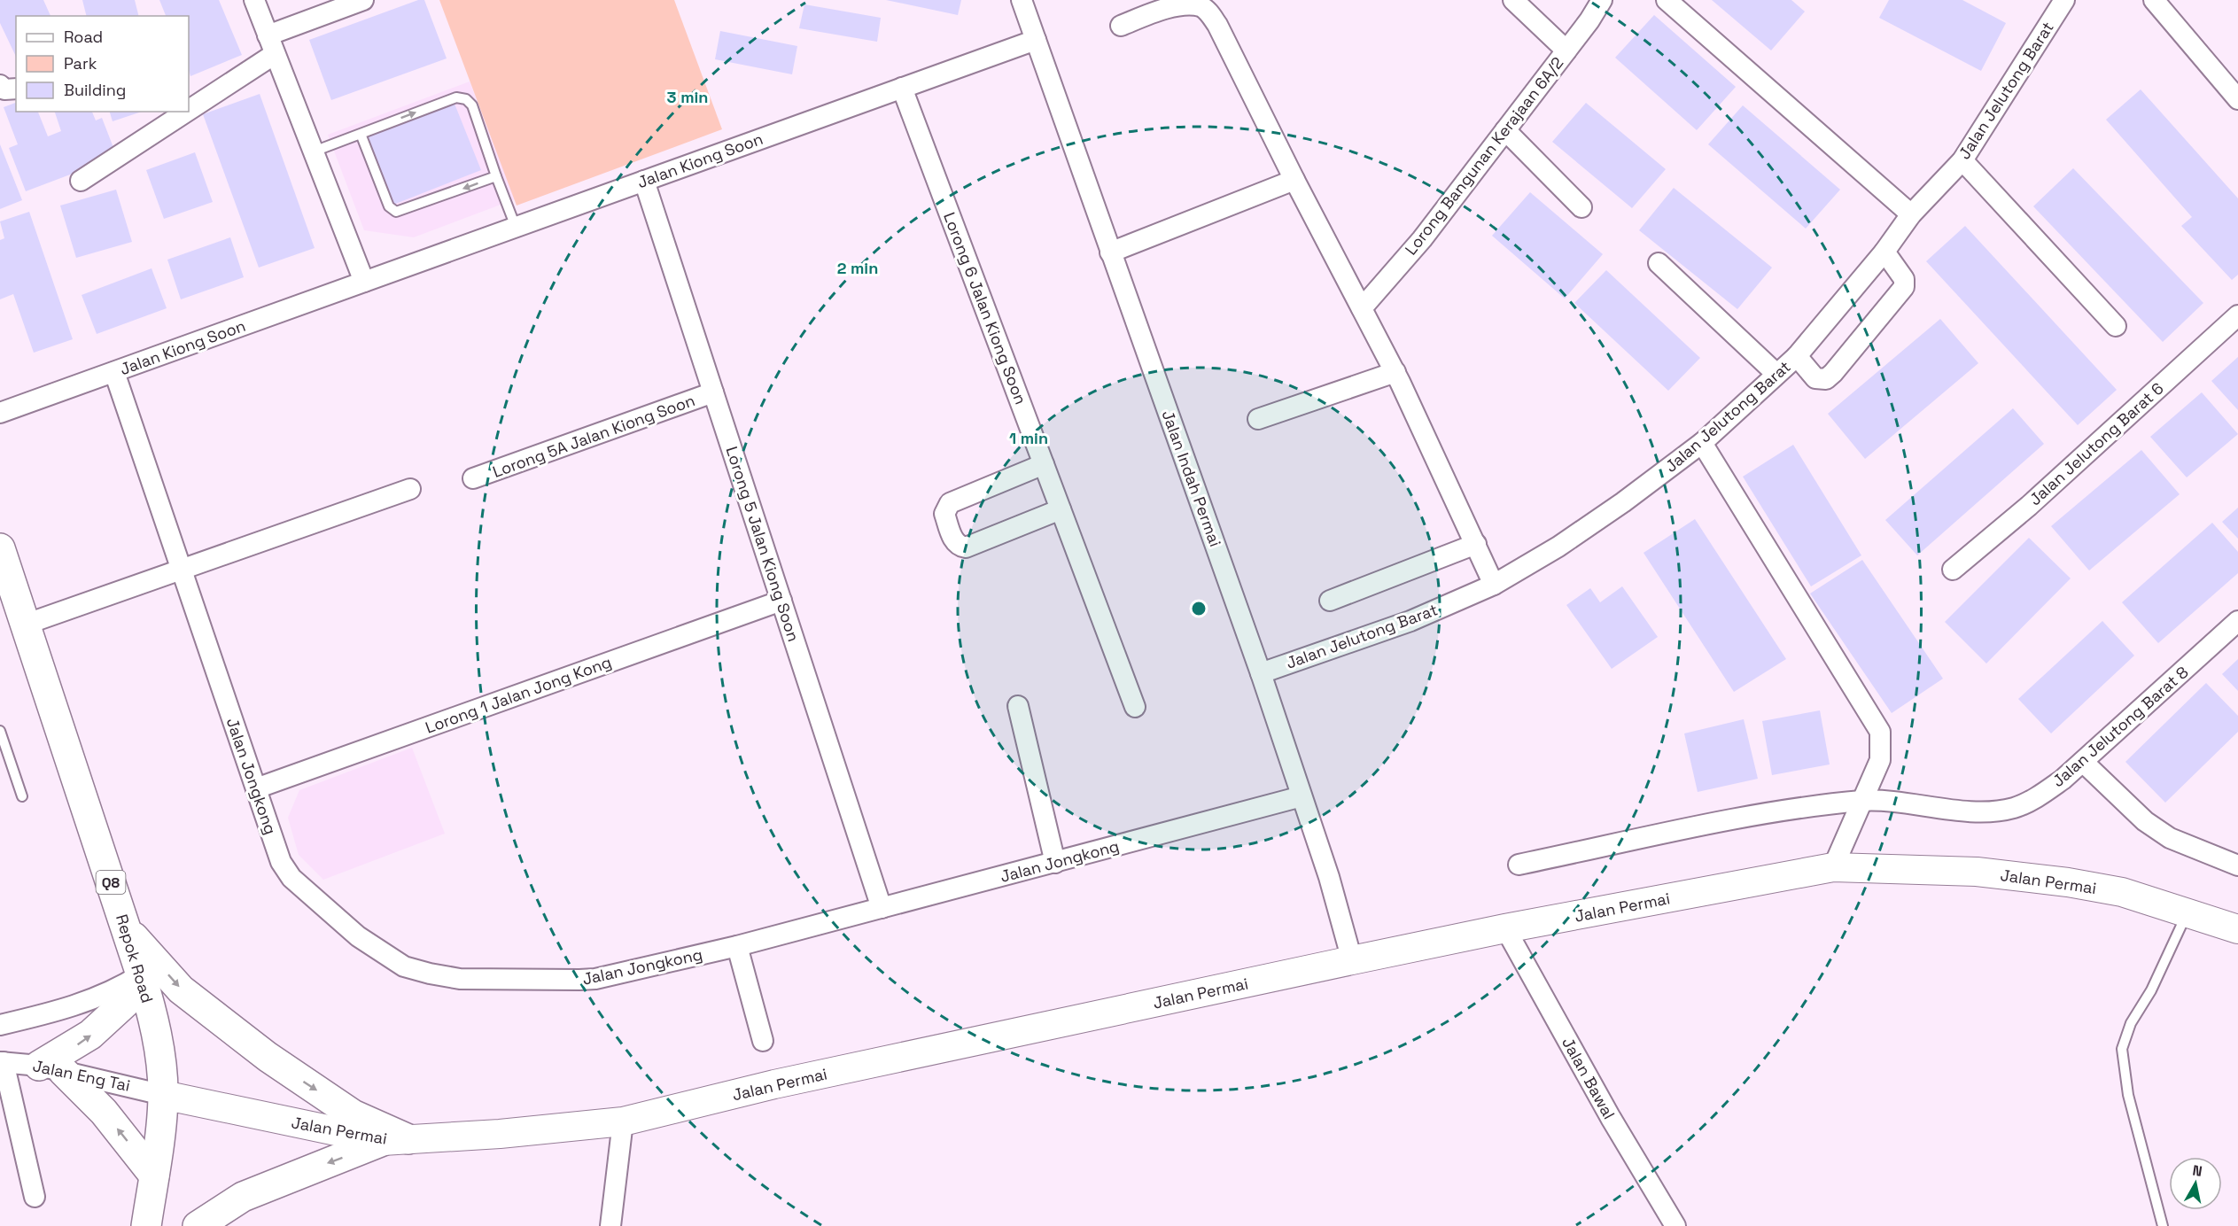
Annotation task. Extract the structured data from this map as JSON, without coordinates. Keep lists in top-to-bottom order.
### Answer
{
  "streets": {
    "main road": ["Q8", "Repok Road"],
    "street": [
      "Jalan Jelutong Barat",
      "Lorong Bangunan Kerajaan 6A/2",
      "Jalan Kiong Soon",
      "Lorong 6 Jalan Kiong Soon",
      "Lorong 5A Jalan Kiong Soon",
      "Jalan Jelutong Barat 6",
      "Jalan Indah Permai",
      "Lorong 5 Jalan Kiong Soon",
      "Lorong 1 Jalan Jong Kong",
      "Jalan Jelutong Barat 8",
      "Jalan Jongkong",
      "Jalan Permai",
      "Jalan Eng Tai",
      "Jalan Bawal"
    ]
  },
  "crossings": [
    ["Jalan Jelutong Barat", "Jalan Indah Permai"],
    ["Jalan Kiong Soon", "Lorong 6 Jalan Kiong Soon"],
    ["Jalan Kiong Soon", "Jalan Indah Permai"],
    ["Jalan Kiong Soon", "Lorong 5 Jalan Kiong Soon"],
    ["Jalan Kiong Soon", "Jalan Jongkong"],
    ["Lorong 5A Jalan Kiong Soon", "Lorong 5 Jalan Kiong Soon"],
    ["Jalan Indah Permai", "Jalan Jongkong"],
    ["Jalan Indah Permai", "Jalan Permai"],
    ["Lorong 5 Jalan Kiong Soon", "Lorong 1 Jalan Jong Kong"],
    ["Lorong 5 Jalan Kiong Soon", "Jalan Jongkong"],
    ["Lorong 1 Jalan Jong Kong", "Jalan Jongkong"],
    ["Jalan Permai", "Repok Road"],
    ["Jalan Permai", "Jalan Eng Tai"],
    ["Jalan Permai", "Jalan Bawal"],
    ["Repok Road", "Jalan Eng Tai"]
  ],
  "legend": ["Road", "Park", "Building"],
  "north": "top",
  "rings": ["3 min", "2 min", "1 min"]
}
